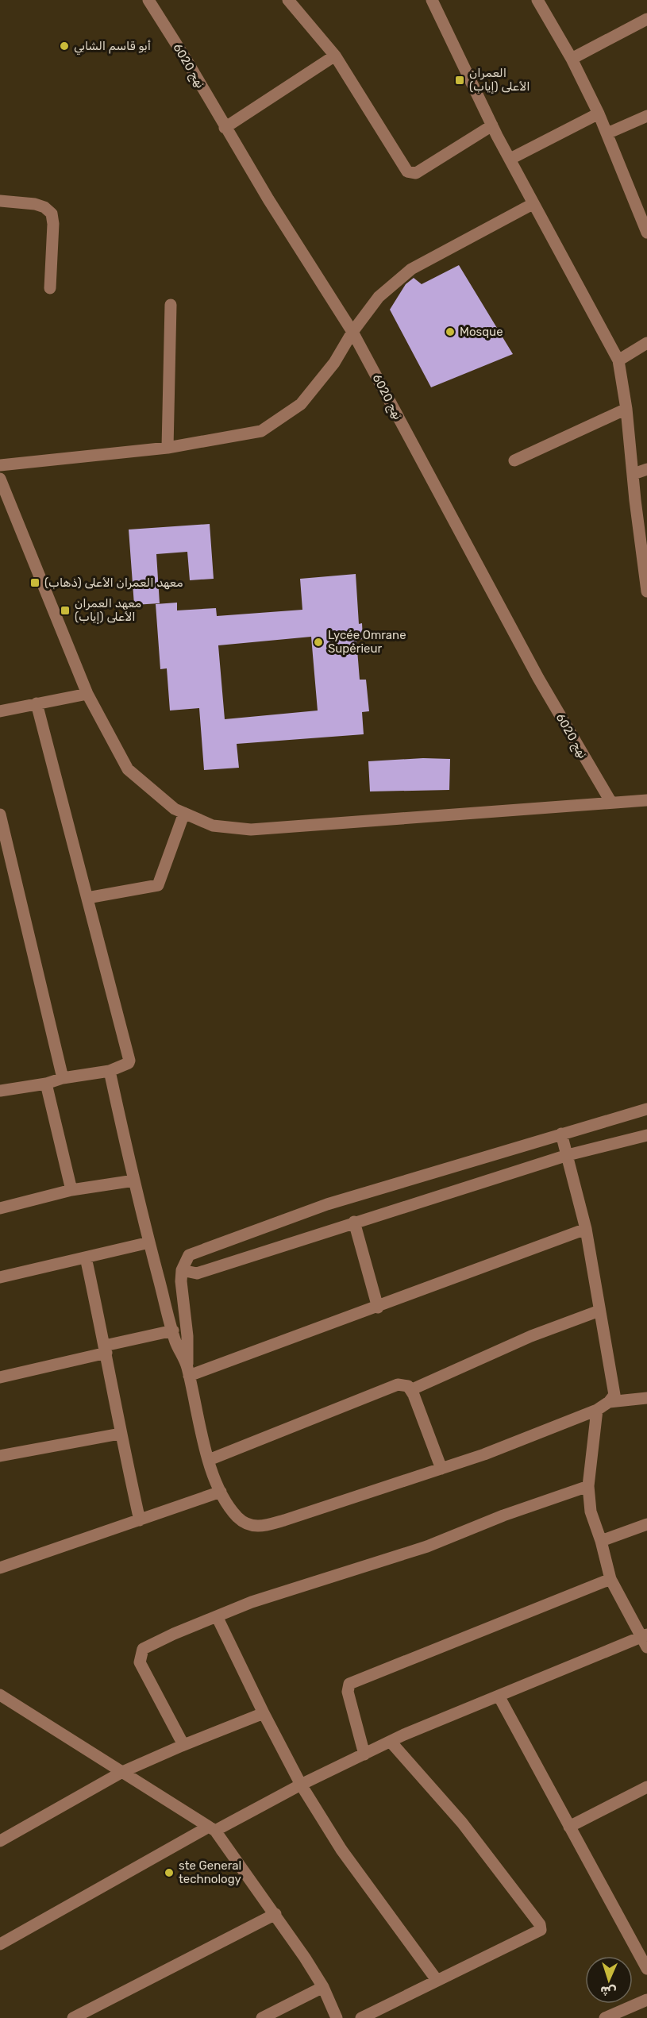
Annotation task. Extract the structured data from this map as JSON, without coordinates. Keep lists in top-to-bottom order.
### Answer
{
  "streets": {
    "street": ["نهج 6020"]
  },
  "places": {
    "other": [
      "أبو قاسم الشابي",
      "Mosque",
      "Lycée Omrane Supérieur",
      "ste General technology"
    ],
    "transit": ["العمران الأعلى (إياب)", "معهد العمران الأعلى (ذهاب)", "معهد العمران الأعلى (إياب)"]
  },
  "north": "bottom"
}
